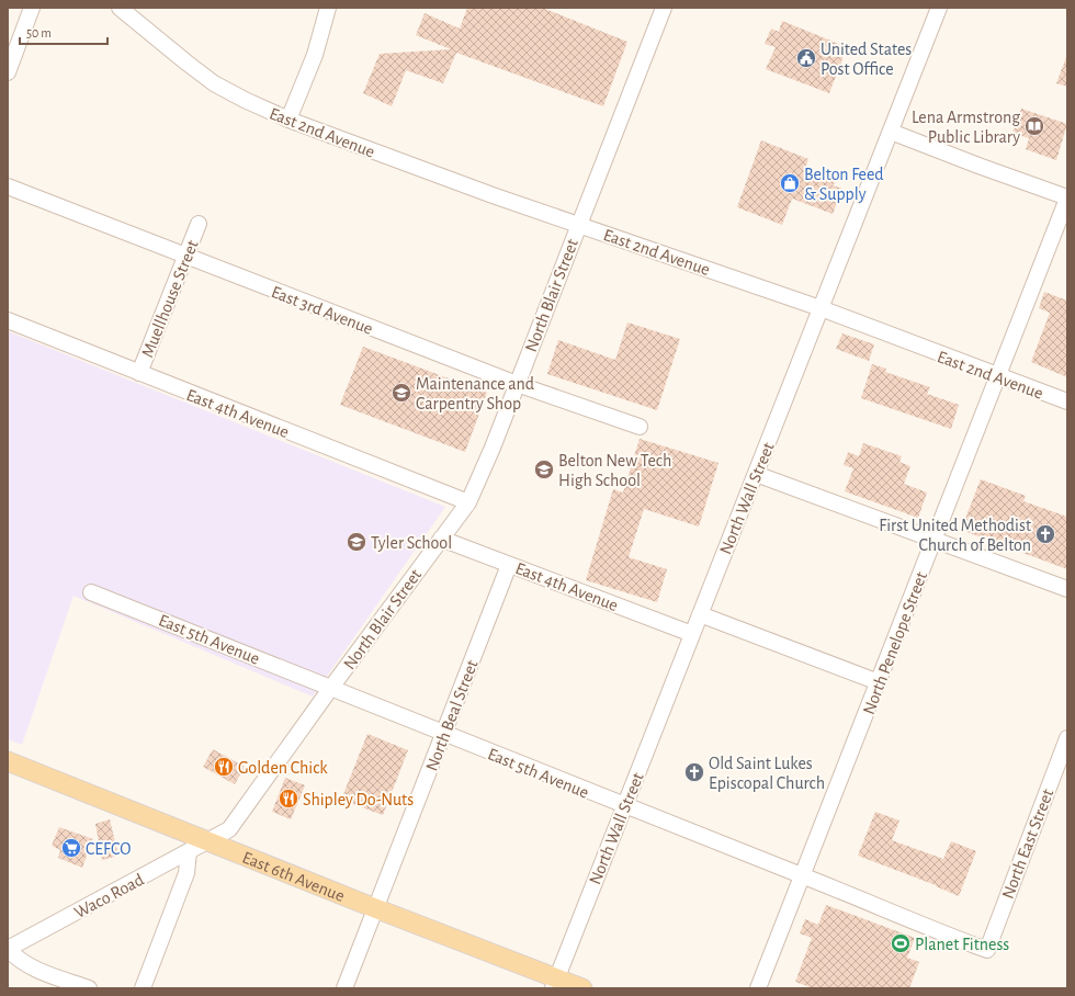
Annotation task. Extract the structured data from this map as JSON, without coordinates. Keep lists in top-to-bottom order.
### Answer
{
  "streets": {
    "main road": ["East 6th Avenue"],
    "street": [
      "East 2nd Avenue",
      "North Blair Street",
      "Muellhouse Street",
      "East 3rd Avenue",
      "East 4th Avenue",
      "North Wall Street",
      "East 5th Avenue",
      "North Penelope Street",
      "North Beal Street",
      "North East Street",
      "Waco Road"
    ]
  },
  "crossings": [
    ["East 2nd Avenue", "North Blair Street"],
    ["East 2nd Avenue", "North Wall Street"],
    ["East 2nd Avenue", "North Penelope Street"],
    ["North Blair Street", "East 3rd Avenue"],
    ["North Blair Street", "East 4th Avenue"],
    ["North Blair Street", "East 5th Avenue"],
    ["North Blair Street", "East 6th Avenue"],
    ["North Blair Street", "Waco Road"],
    ["Muellhouse Street", "East 3rd Avenue"],
    ["Muellhouse Street", "East 4th Avenue"],
    ["East 4th Avenue", "North Wall Street"],
    ["East 4th Avenue", "North Beal Street"],
    ["North Wall Street", "East 5th Avenue"],
    ["North Wall Street", "East 6th Avenue"],
    ["East 5th Avenue", "North Penelope Street"],
    ["East 5th Avenue", "North Beal Street"],
    ["East 5th Avenue", "North East Street"],
    ["North Beal Street", "East 6th Avenue"],
    ["East 6th Avenue", "Waco Road"]
  ],
  "places": {
    "public building": ["United States Post Office"],
    "library": ["Lena Armstrong Public Library"],
    "shop": ["Belton Feed & Supply"],
    "school or university": ["Maintenance and Carpentry Shop", "Belton New Tech High School", "Tyler School"],
    "church": ["First United Methodist Church of Belton", "Old Saint Lukes Episcopal Church"],
    "restaurant": ["Golden Chick", "Shipley Do-Nuts"],
    "supermarket": ["CEFCO"],
    "sports": ["Planet Fitness"]
  },
  "scale_bar": "50 m"
}
